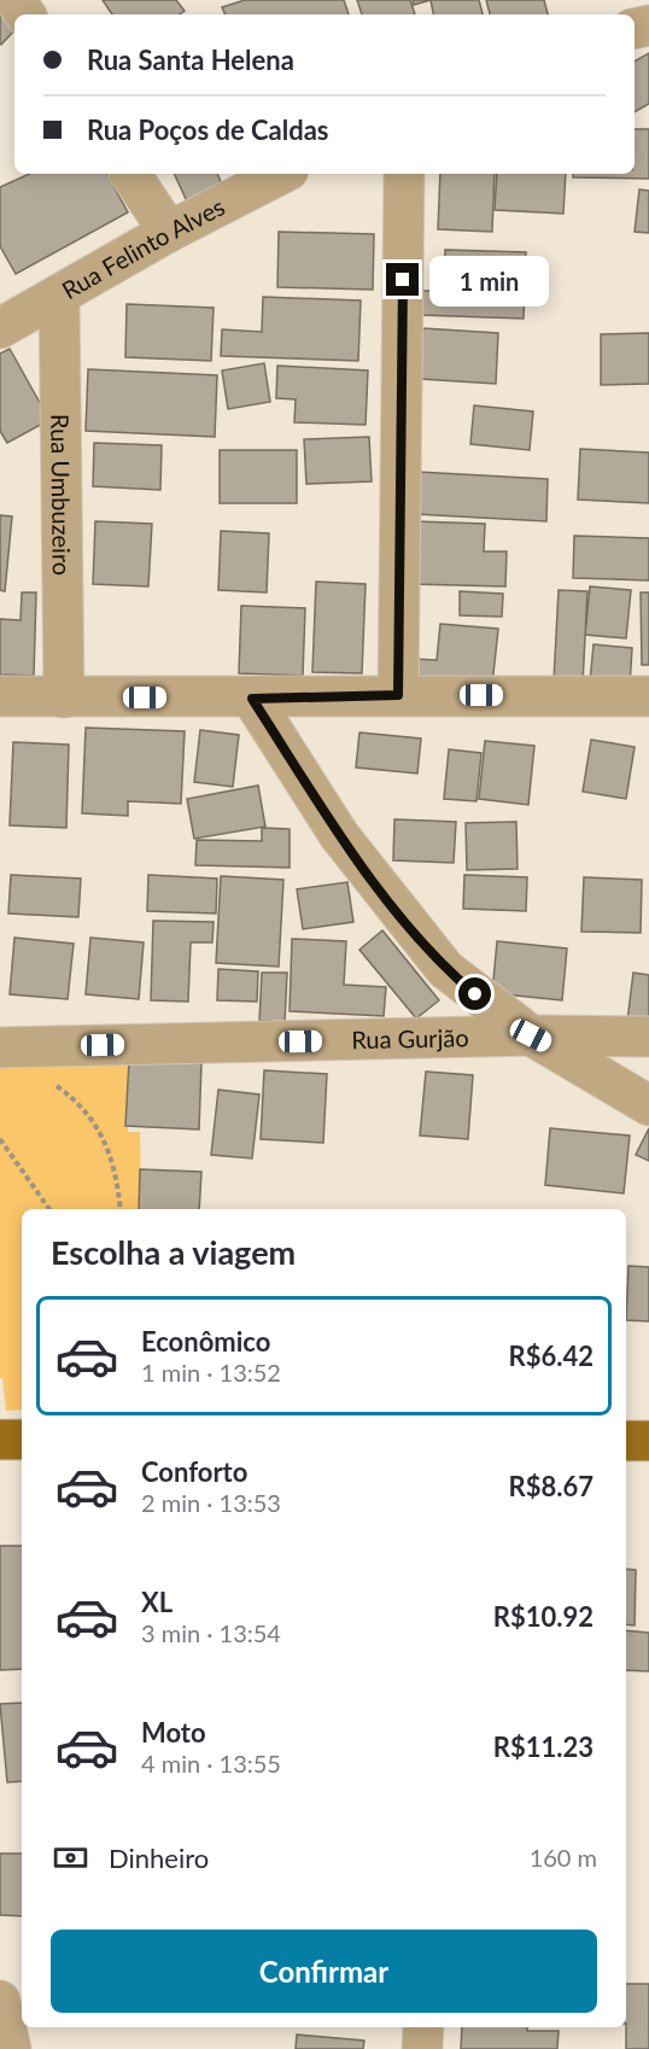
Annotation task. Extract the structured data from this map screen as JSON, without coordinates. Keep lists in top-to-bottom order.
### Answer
{
  "streets": {
    "street": ["Rua Felinto Alves", "Rua Umbuzeiro", "Rua Gurjão"]
  },
  "crossings": [
    ["Rua Felinto Alves", "Rua Umbuzeiro"]
  ],
  "page": {
    "banner": ["Rua Santa Helena", "Rua Poços de Caldas"],
    "bubble": "1 min",
    "heading": "Escolha a viagem",
    "list": [
      {
        "name": "Econômico",
        "note": "1 min · 13:52",
        "value": "R$6.42"
      },
      {
        "name": "Conforto",
        "note": "2 min · 13:53",
        "value": "R$8.67"
      },
      {
        "name": "XL",
        "note": "3 min · 13:54",
        "value": "R$10.92"
      },
      {
        "name": "Moto",
        "note": "4 min · 13:55",
        "value": "R$11.23"
      }
    ],
    "pay": ["Dinheiro", "160 m"],
    "buttons": "Confirmar"
  }
}
